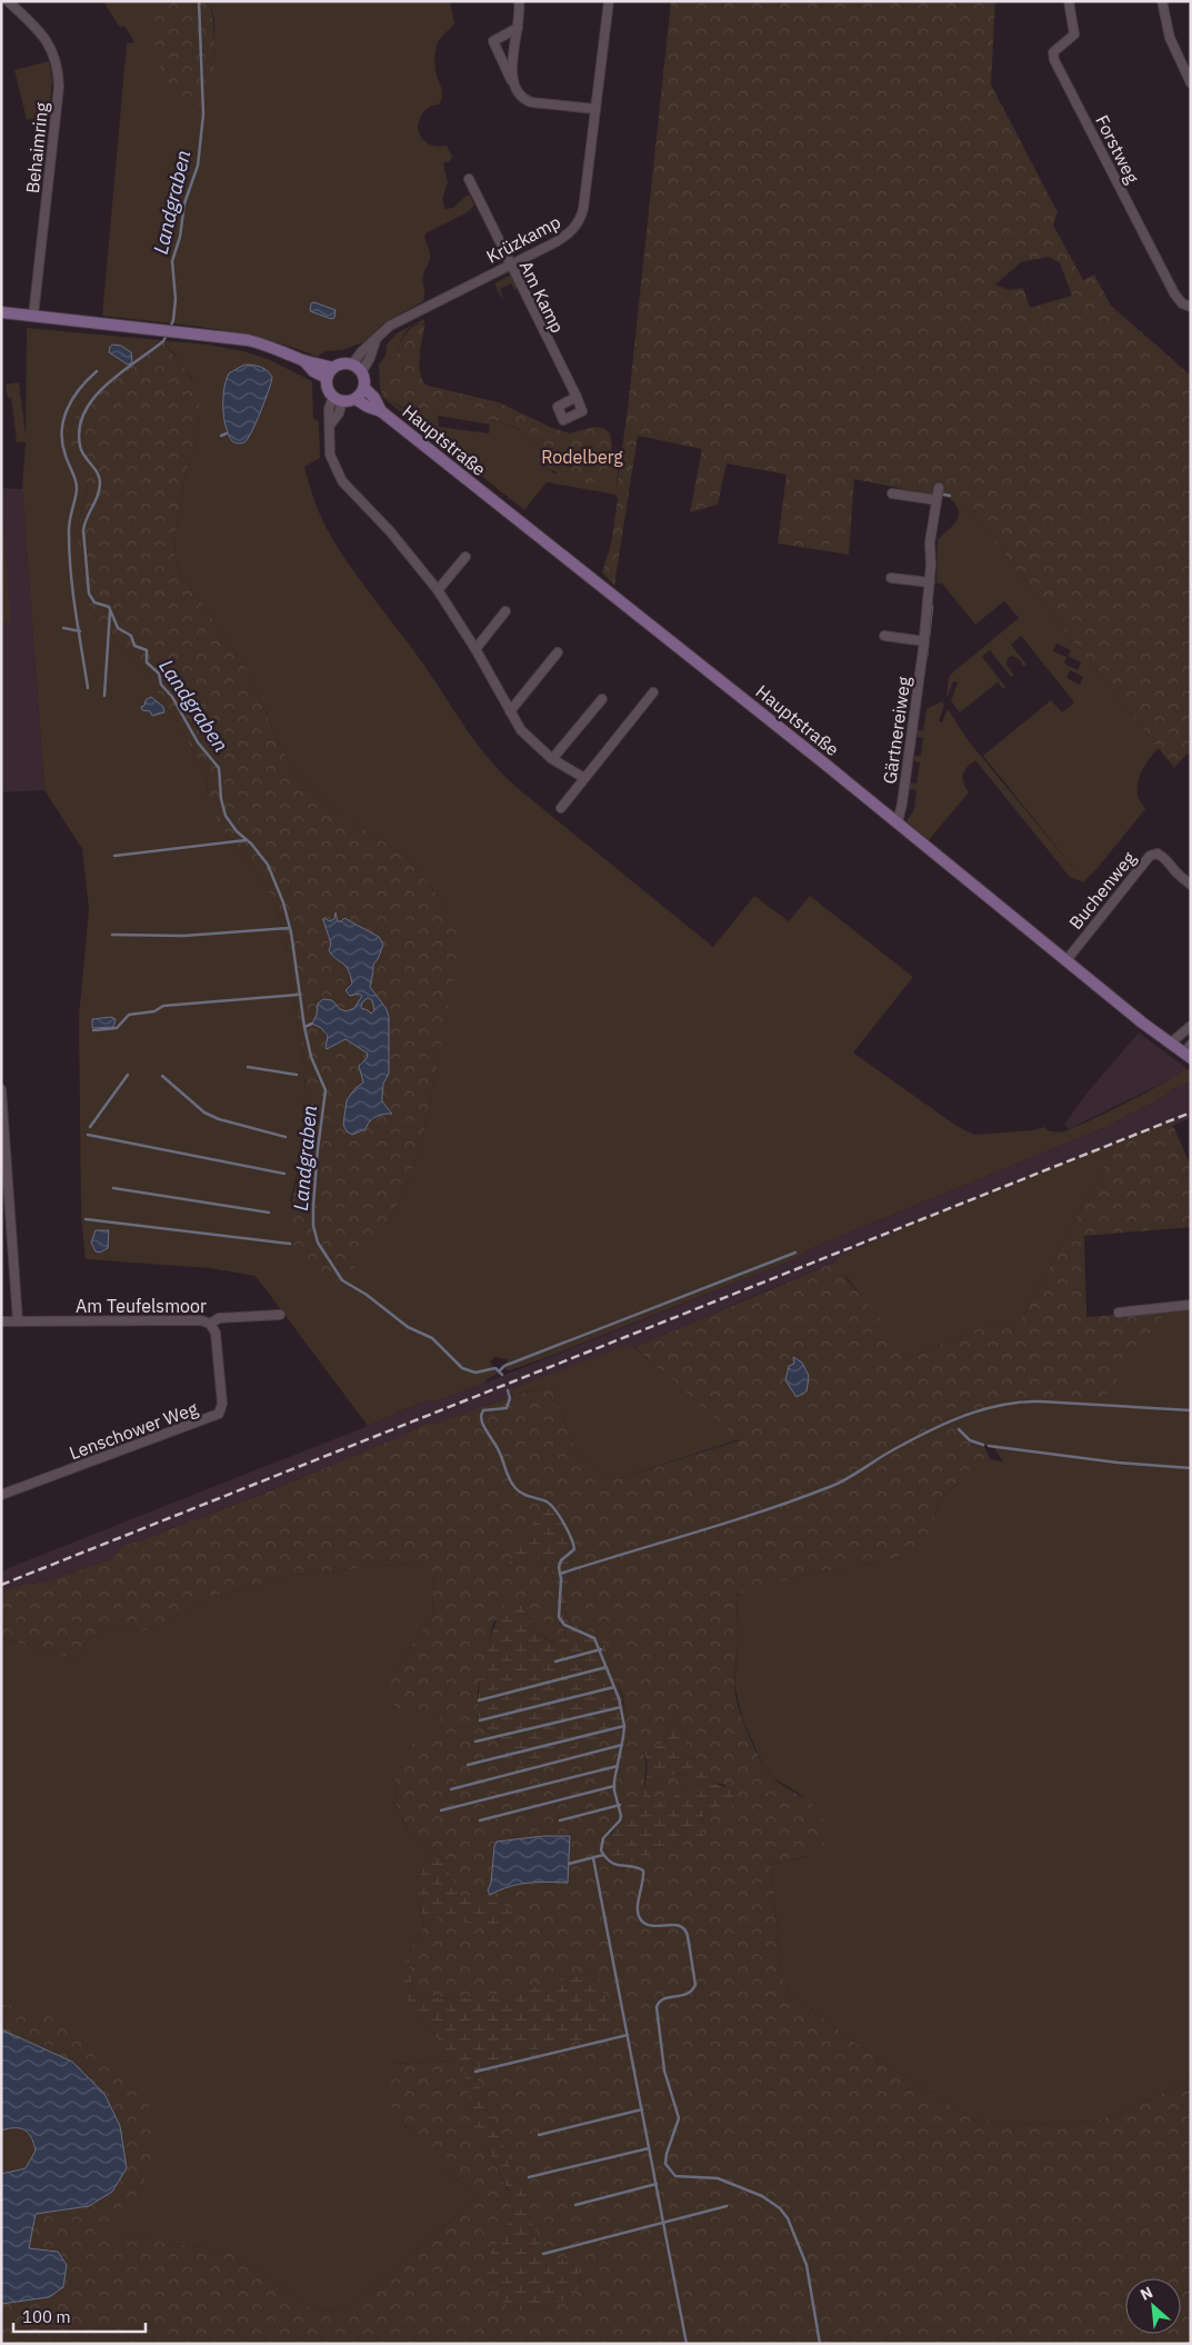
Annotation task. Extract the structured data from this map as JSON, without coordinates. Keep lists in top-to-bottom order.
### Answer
{
  "streets": {
    "main road": ["Hauptstraße"],
    "street": [
      "Behaimring",
      "Forstweg",
      "Krüzkamp",
      "Am Kamp",
      "Gärtnereiweg",
      "Buchenweg",
      "Am Teufelsmoor",
      "Lenschower Weg"
    ]
  },
  "crossings": [
    ["Krüzkamp", "Am Kamp"],
    ["Krüzkamp", "Hauptstraße"],
    ["Hauptstraße", "Gärtnereiweg"],
    ["Hauptstraße", "Buchenweg"],
    ["Am Teufelsmoor", "Lenschower Weg"]
  ],
  "water": ["Landgraben"],
  "parks": ["Rodelberg"],
  "scale_bar": "100 m",
  "north": "top left"
}
